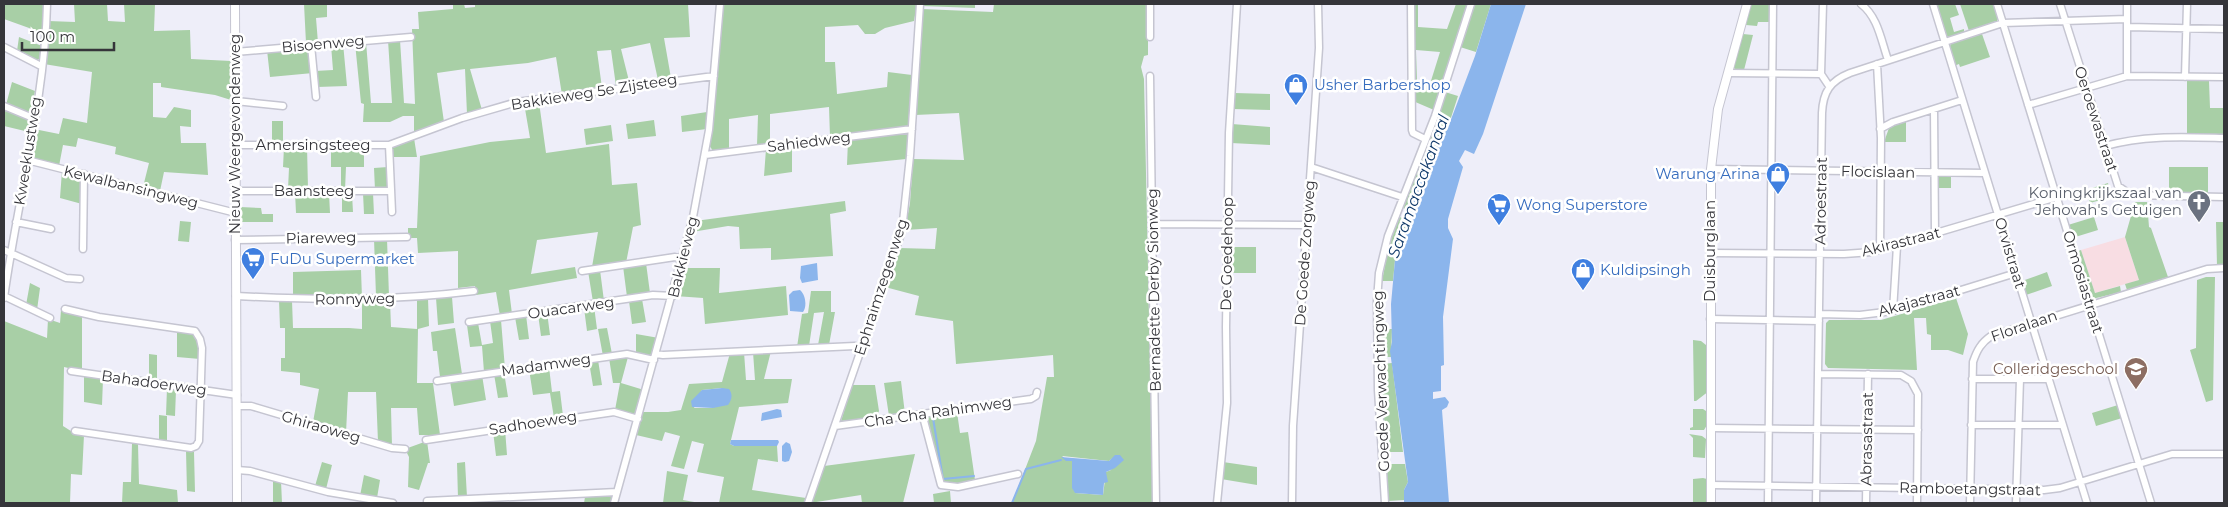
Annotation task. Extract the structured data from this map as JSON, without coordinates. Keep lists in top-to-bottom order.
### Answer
{
  "streets": {
    "street": [
      "Bisoenweg",
      "Bakkieweg 5e Zijsteeg",
      "Oeroewastraat",
      "Nieuw Weergevondenweg",
      "Sahiedweg",
      "Amersingsteeg",
      "Kweeklustweg",
      "Flocislaan",
      "Kewalbansingweg",
      "Baansteeg",
      "Adroestraat",
      "Piareweg",
      "Akirastraat",
      "Duisburglaan",
      "De Goede Zorgweg",
      "Orvistraat",
      "De Goedehoop",
      "Bakkieweg",
      "Ormosiastraat",
      "Ephraimzegenweg",
      "Bernadette Derby Sionweg",
      "Ronnyweg",
      "Akajastraat",
      "Ouacarweg",
      "Floralaan",
      "Madamweg",
      "Goede Verwachtingweg",
      "Bahadoerweg",
      "Cha Cha Rahimweg",
      "Sadhoeweg",
      "Ghiraoweg",
      "Abrasastraat",
      "Ramboetangstraat"
    ]
  },
  "crossings": [
    ["Bisoenweg", "Nieuw Weergevondenweg"],
    ["Bakkieweg 5e Zijsteeg", "Amersingsteeg"],
    ["Bakkieweg 5e Zijsteeg", "Bakkieweg"],
    ["Nieuw Weergevondenweg", "Amersingsteeg"],
    ["Nieuw Weergevondenweg", "Kewalbansingweg"],
    ["Nieuw Weergevondenweg", "Baansteeg"],
    ["Nieuw Weergevondenweg", "Piareweg"],
    ["Nieuw Weergevondenweg", "Ronnyweg"],
    ["Nieuw Weergevondenweg", "Bahadoerweg"],
    ["Nieuw Weergevondenweg", "Ghiraoweg"],
    ["Sahiedweg", "Bakkieweg"],
    ["Sahiedweg", "Ephraimzegenweg"],
    ["Kweeklustweg", "Kewalbansingweg"],
    ["Flocislaan", "Adroestraat"],
    ["Flocislaan", "Duisburglaan"],
    ["Flocislaan", "Orvistraat"],
    ["Adroestraat", "Akirastraat"],
    ["Adroestraat", "Akajastraat"],
    ["Adroestraat", "Ramboetangstraat"],
    ["Akirastraat", "Duisburglaan"],
    ["Akirastraat", "Orvistraat"],
    ["Akirastraat", "Ormosiastraat"],
    ["Duisburglaan", "Akajastraat"],
    ["Duisburglaan", "Ramboetangstraat"],
    ["Orvistraat", "Akajastraat"],
    ["Orvistraat", "Floralaan"],
    ["Orvistraat", "Ramboetangstraat"],
    ["Bakkieweg", "Ouacarweg"],
    ["Bakkieweg", "Madamweg"],
    ["Bakkieweg", "Sadhoeweg"],
    ["Ormosiastraat", "Floralaan"],
    ["Ormosiastraat", "Ramboetangstraat"],
    ["Ephraimzegenweg", "Madamweg"],
    ["Ephraimzegenweg", "Cha Cha Rahimweg"],
    ["Floralaan", "Ramboetangstraat"],
    ["Abrasastraat", "Ramboetangstraat"]
  ],
  "water": ["Saramaccakanaal"],
  "places": {
    "shop": ["Usher Barbershop", "Warung Arina", "Kuldipsingh"],
    "church": ["Koningkrijkszaal van Jehovah's Getuigen"],
    "supermarket": ["Wong Superstore", "FuDu Supermarket"],
    "school or university": ["Colleridgeschool"]
  },
  "scale_bar": "100 m"
}
